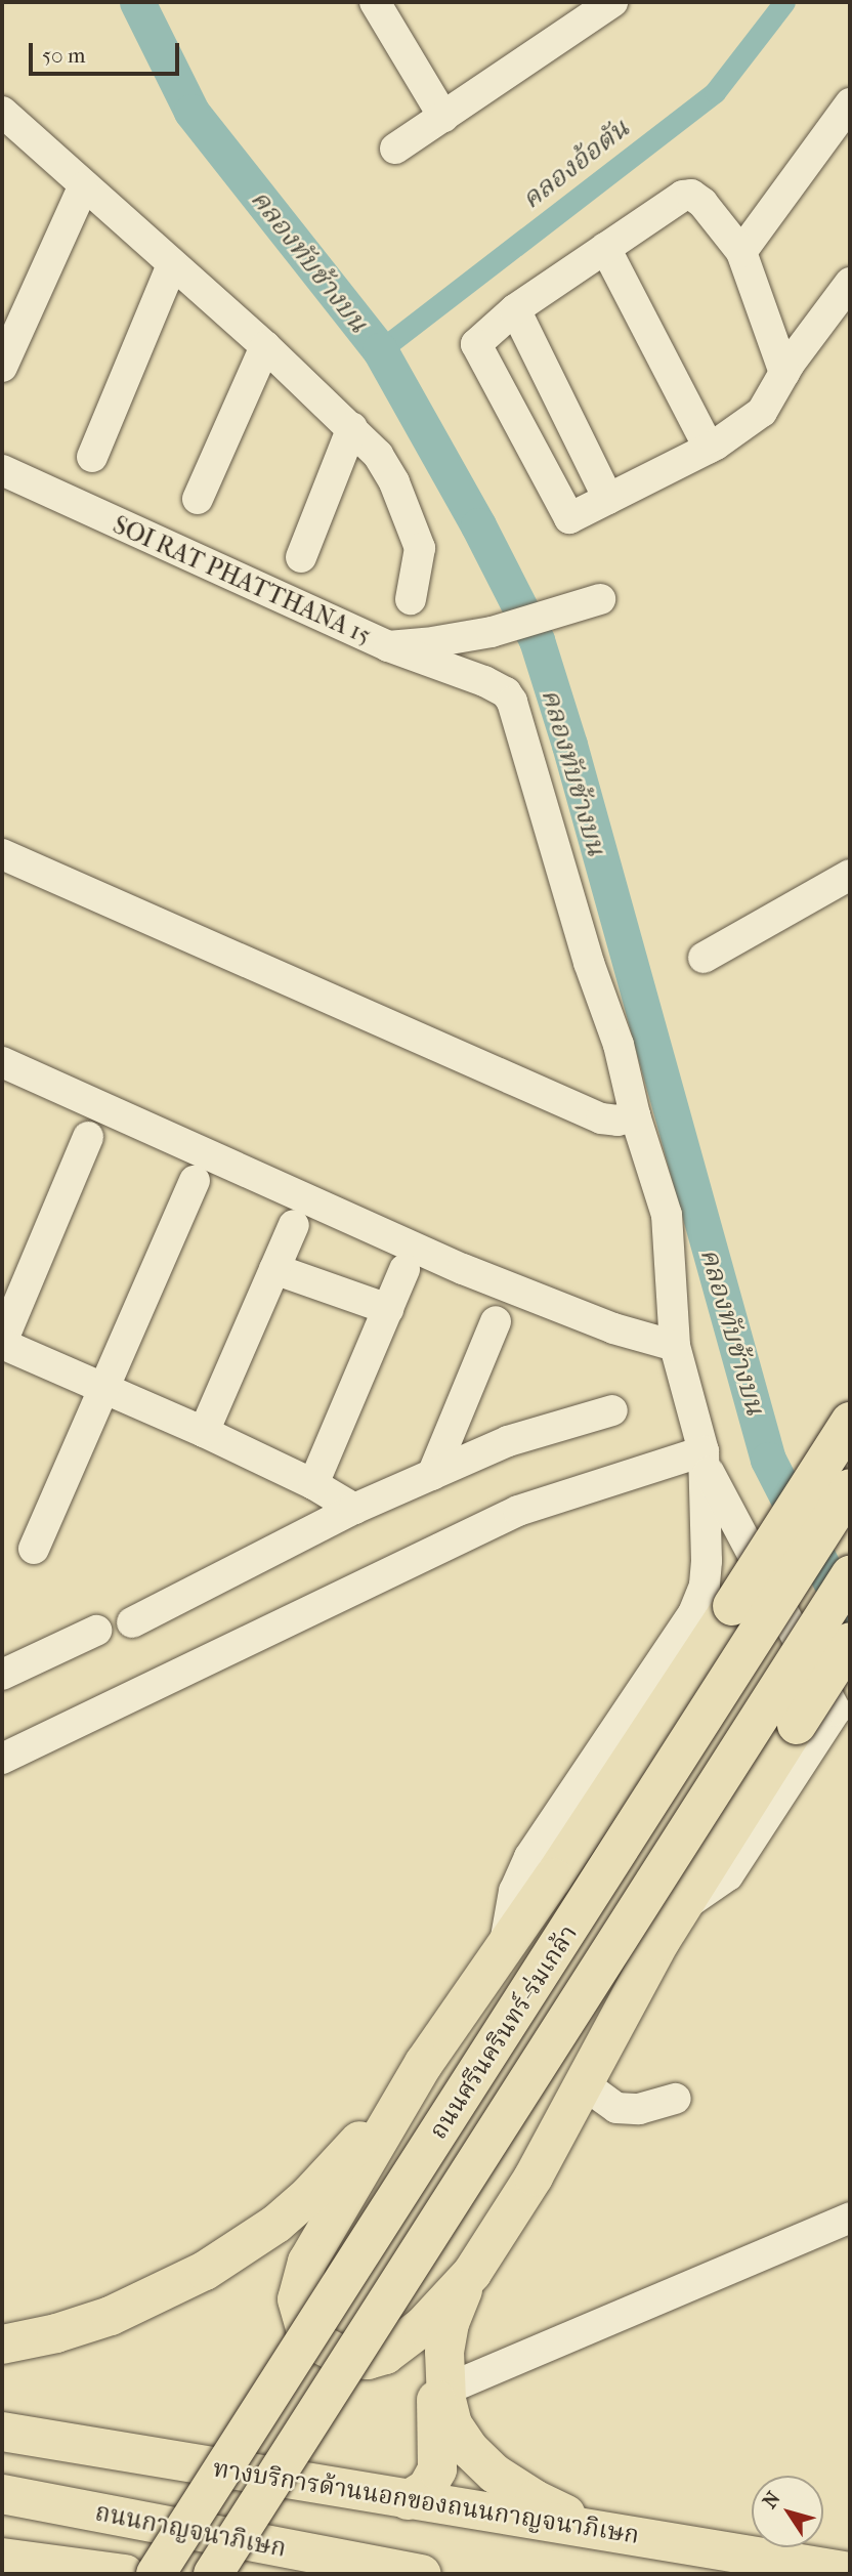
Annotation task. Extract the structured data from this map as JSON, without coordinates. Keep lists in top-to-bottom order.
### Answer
{
  "streets": {
    "main road": ["ถนนศรีนครินทร์-ร่มเกล้า", "ทางบริการด้านนอกของถนนกาญจนาภิเษก", "ถนนกาญจนาภิเษก"],
    "street": ["SOI RAT PHATTHANA 15"]
  },
  "water": ["คลองอ้อตัน", "คลองทับช้างบน"],
  "scale_bar": "50 m",
  "north": "top left"
}
